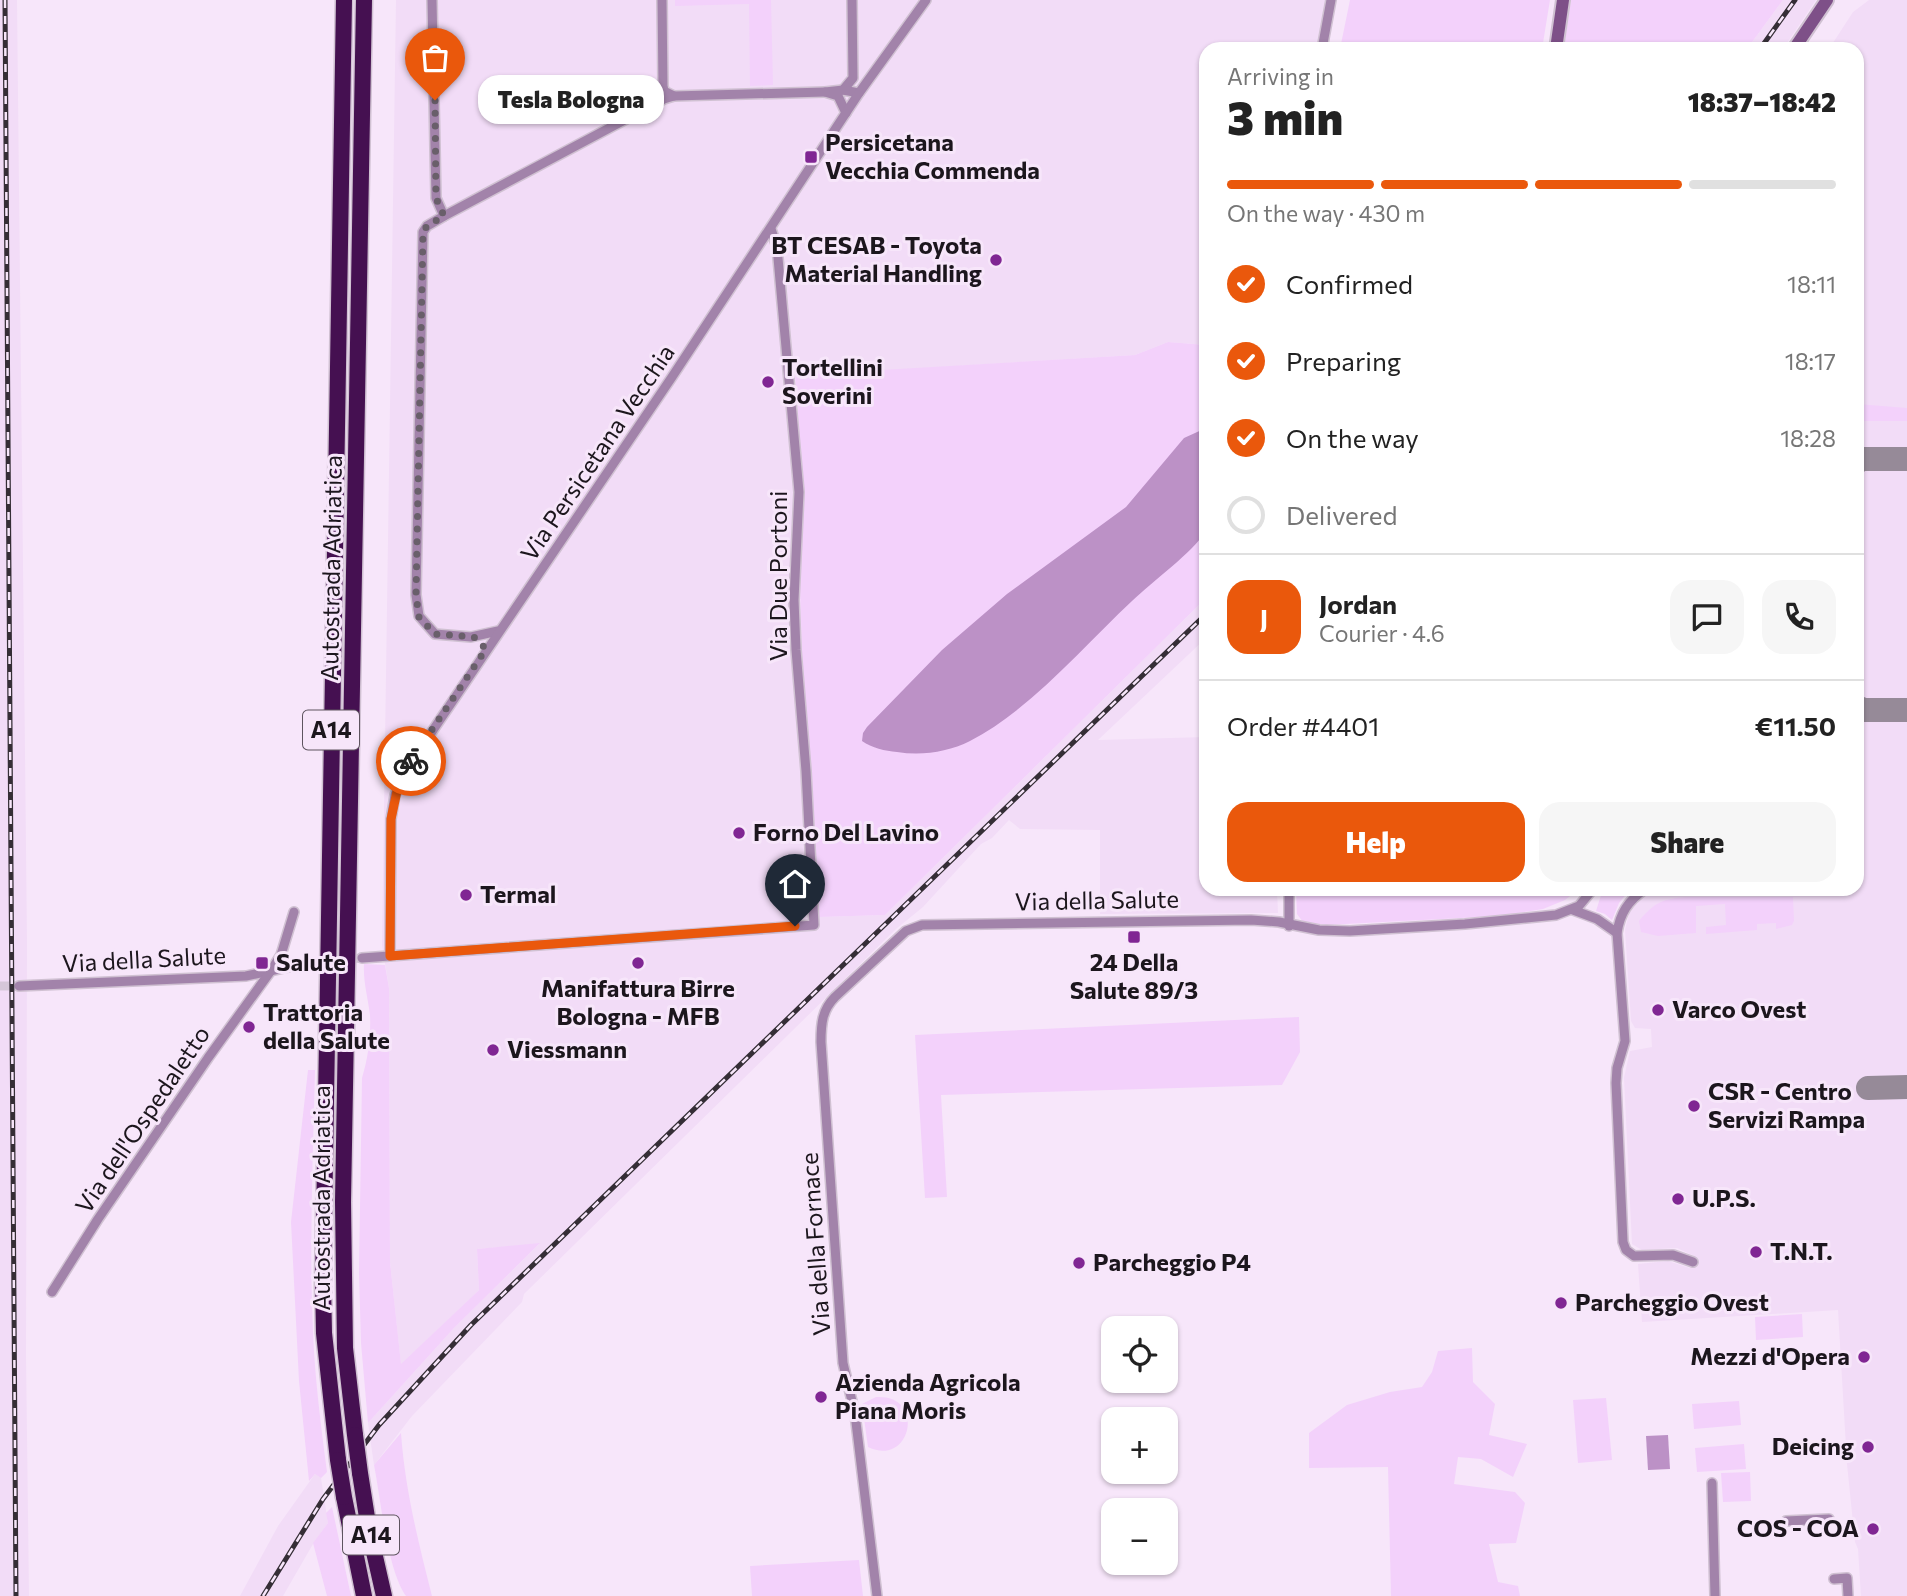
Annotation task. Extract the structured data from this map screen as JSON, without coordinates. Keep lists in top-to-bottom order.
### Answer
{
  "streets": {
    "highway": ["Autostrada Adriatica", "A14"],
    "street": [
      "Via Persicetana Vecchia",
      "Via Due Portoni",
      "Via della Salute",
      "Via dell'Ospedaletto",
      "Via della Fornace"
    ]
  },
  "crossings": [
    ["Via Persicetana Vecchia", "Via Due Portoni"],
    ["Via della Salute", "Via dell'Ospedaletto"],
    ["Via della Salute", "Via della Fornace"]
  ],
  "places": {
    "other": [
      "Tesla Bologna",
      "BT CESAB - Toyota Material Handling",
      "Tortellini Soverini",
      "Forno Del Lavino",
      "Termal",
      "Manifattura Birre Bologna - MFB",
      "Varco Ovest",
      "Trattoria della Salute",
      "Viessmann",
      "CSR - Centro Servizi Rampa",
      "U.P.S.",
      "T.N.T.",
      "Parcheggio P4",
      "Parcheggio Ovest",
      "Mezzi d'Opera",
      "Azienda Agricola Piana Moris",
      "Deicing",
      "COS - COA"
    ],
    "transit": ["Persicetana Vecchia Commenda", "24 Della Salute 89/3", "Salute"]
  },
  "page": {
    "heading": ["3 min", "Arriving in", "18:37–18:42"],
    "panel": [
      "Jordan",
      "Courier · 4.6",
      "Order #4401",
      "€11.50"
    ],
    "bubble": "Tesla Bologna",
    "bar": "On the way · 430 m",
    "list": [
      ["Confirmed", "18:11"],
      ["Preparing", "18:17"],
      ["On the way", "18:28"],
      "Delivered"
    ],
    "round": "J",
    "buttons": ["Help", "Share"],
    "map_buttons": ["+", "−"]
  }
}
